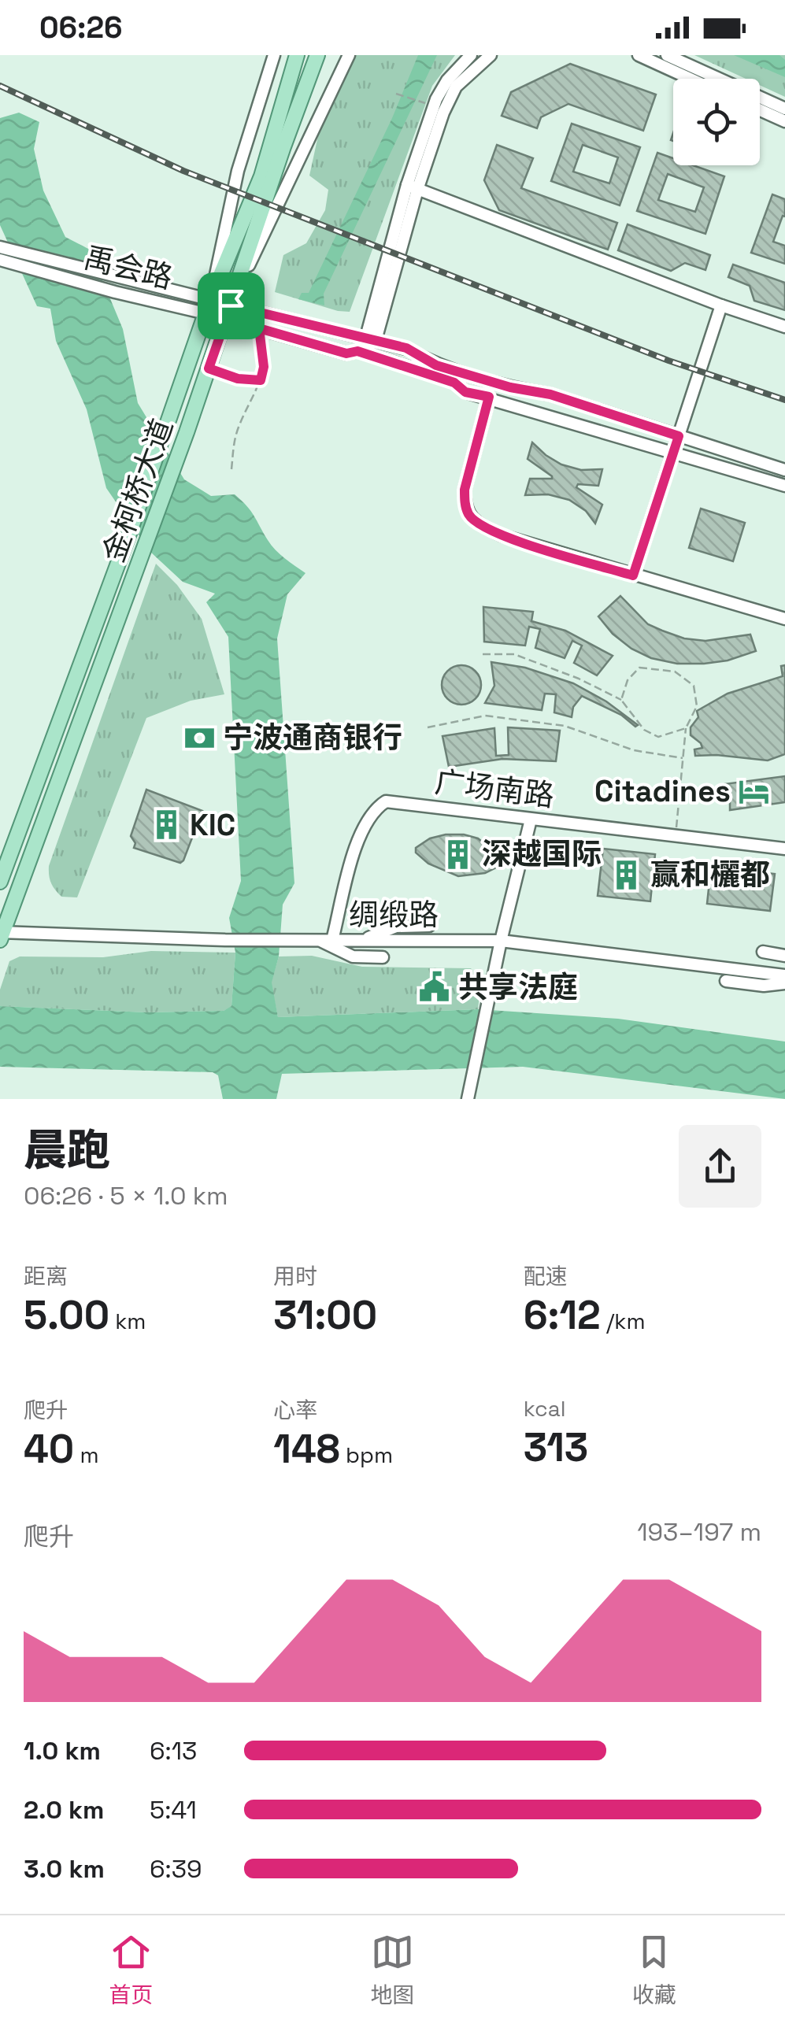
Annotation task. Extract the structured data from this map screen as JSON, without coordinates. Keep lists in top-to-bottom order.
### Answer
{
  "streets": {
    "main road": ["金柯桥大道"],
    "street": ["禹会路", "广场南路", "绸缎路"]
  },
  "crossings": [
    ["禹会路", "金柯桥大道"],
    ["金柯桥大道", "绸缎路"],
    ["广场南路", "绸缎路"]
  ],
  "places": {
    "bank": ["宁波通商银行"],
    "hotel": ["Citadines"],
    "building": ["KIC", "深越国际", "赢和欐都"],
    "public building": ["共享法庭"]
  },
  "page": {
    "status": "06:26",
    "heading": ["晨跑", "06:26 · 5 × 1.0 km"],
    "stats": [
      ["距离", "5.00 km"],
      ["用时", "31:00"],
      ["配速", "6:12 /km"],
      ["爬升", "40 m"],
      ["心率", "148 bpm"],
      ["kcal", "313"]
    ],
    "chart": ["爬升", "193–197 m"],
    "list": [
      {
        "name": "1.0 km",
        "note": "6:13"
      },
      {
        "name": "2.0 km",
        "note": "5:41"
      },
      {
        "name": "3.0 km",
        "note": "6:39"
      }
    ],
    "tabs": ["首页", "地图", "收藏"]
  }
}
